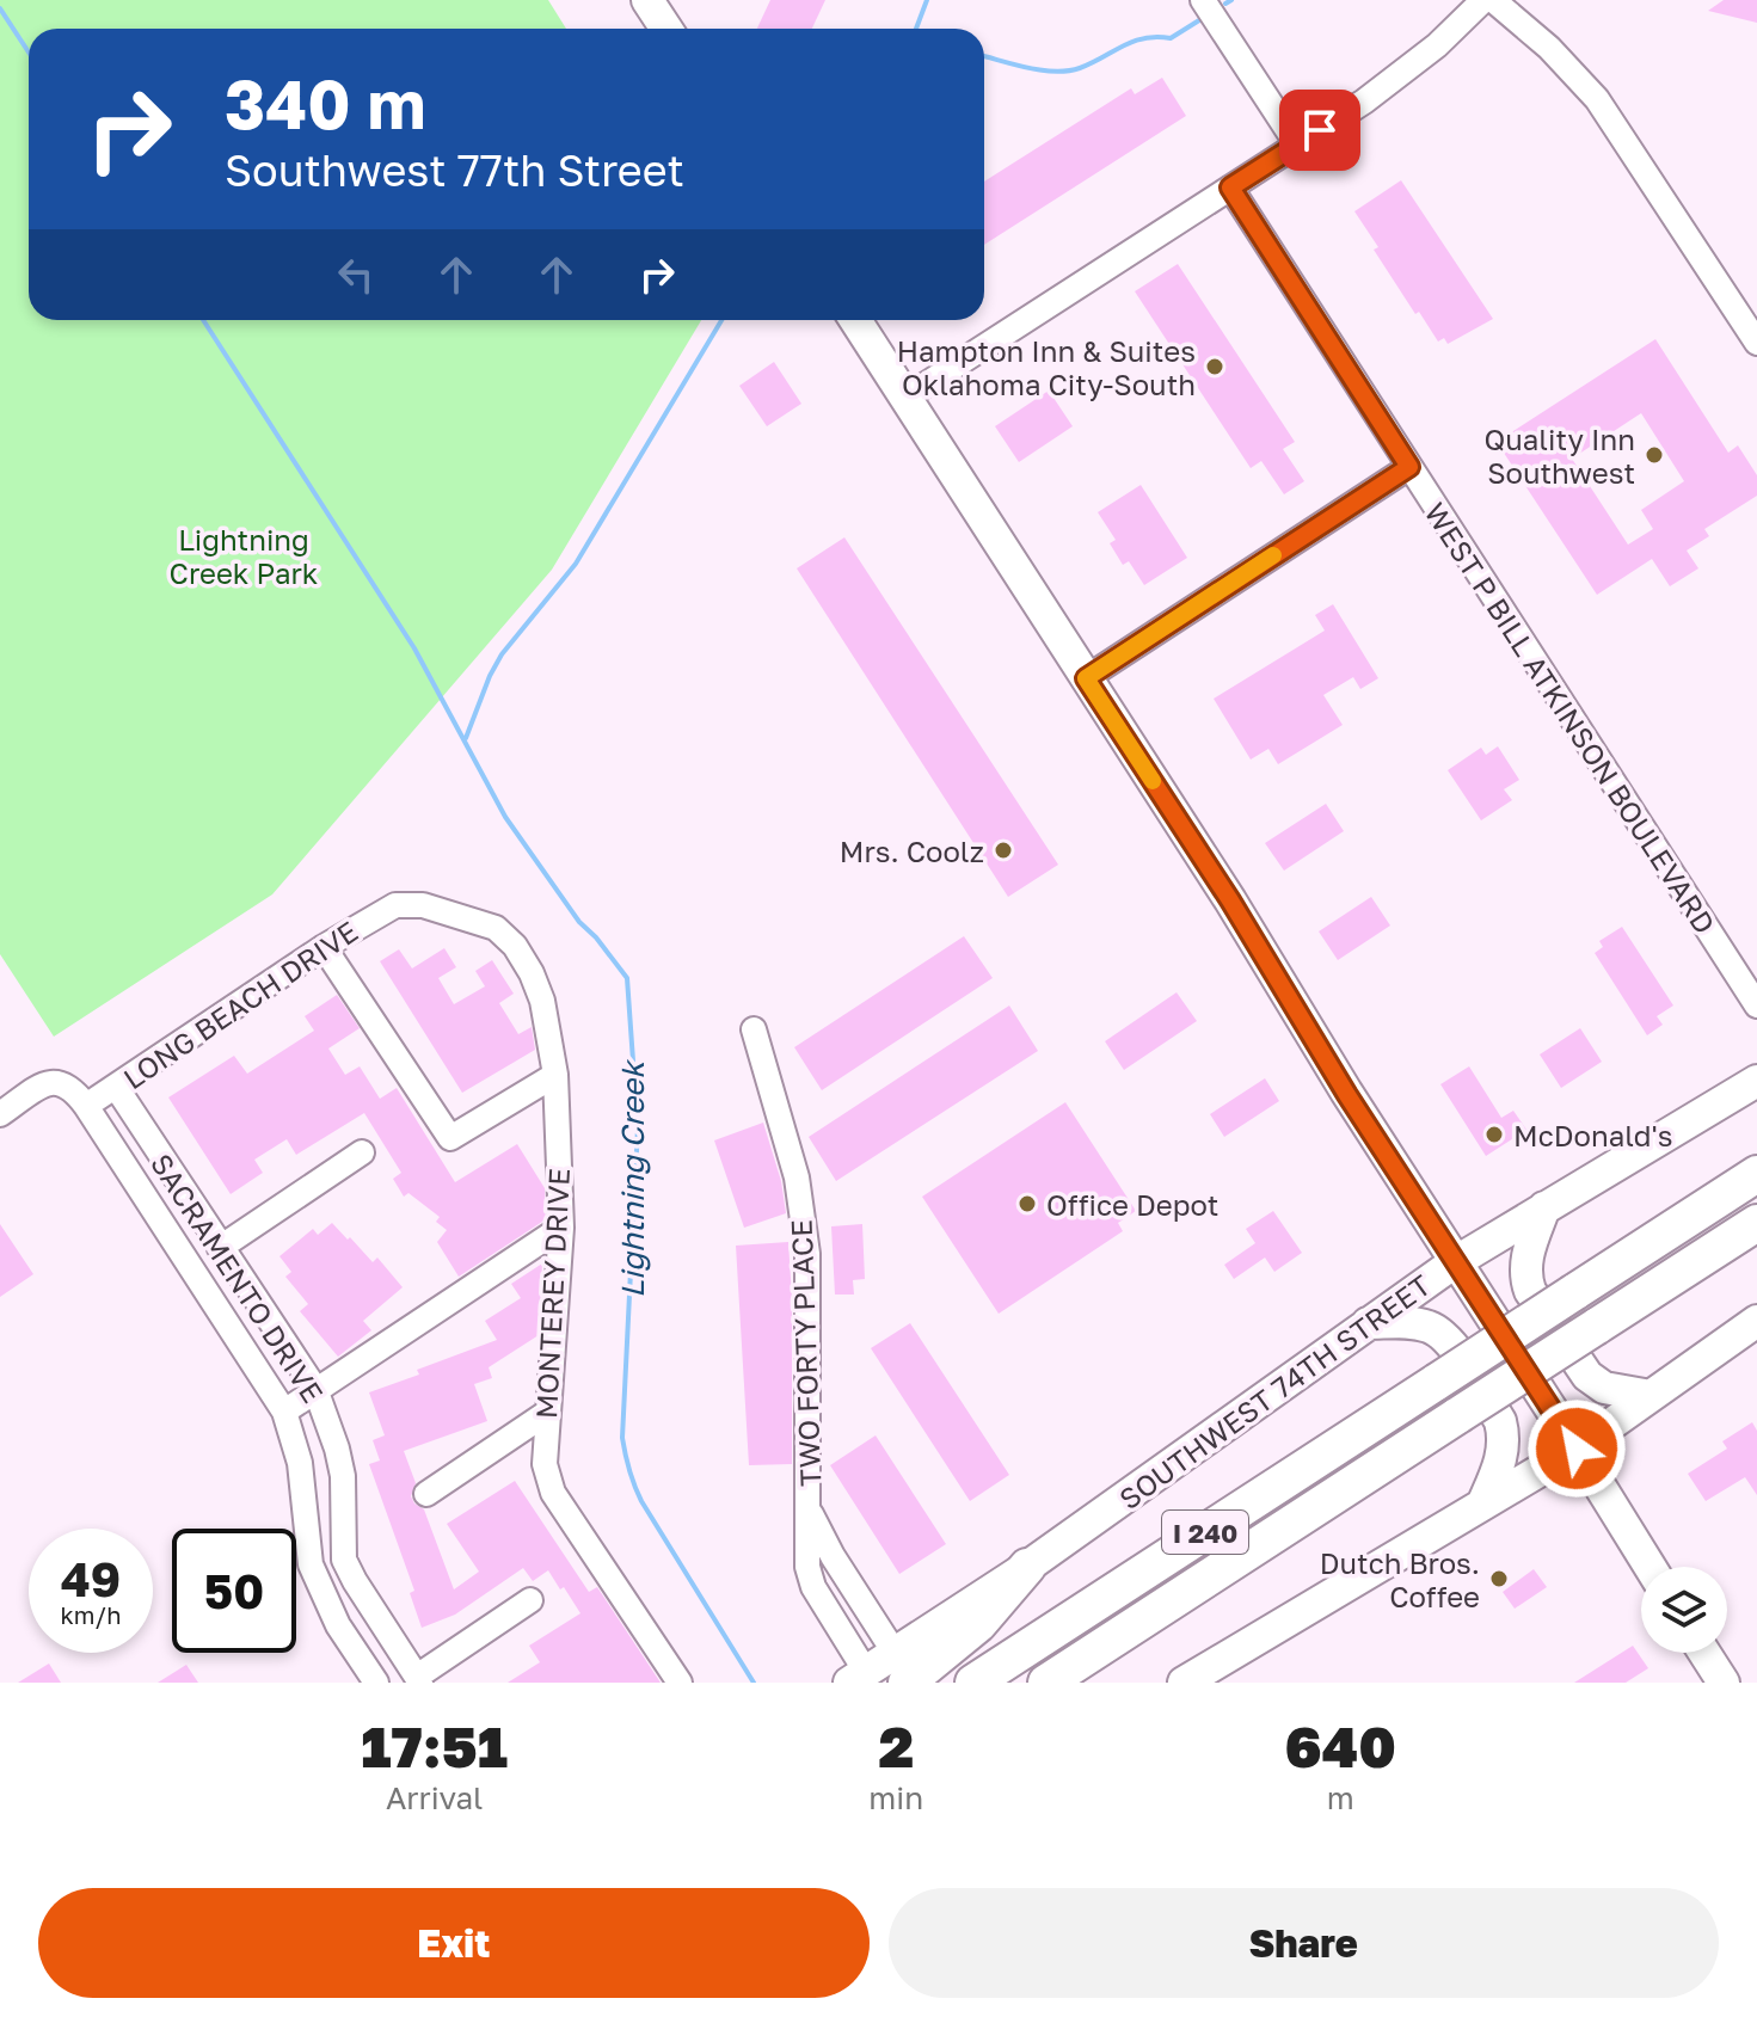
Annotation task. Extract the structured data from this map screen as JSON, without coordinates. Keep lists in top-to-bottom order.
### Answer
{
  "streets": {
    "highway": ["I 240"],
    "main road": ["SOUTHWEST 74TH STREET"],
    "street": [
      "WEST P BILL ATKINSON BOULEVARD",
      "LONG BEACH DRIVE",
      "SACRAMENTO DRIVE",
      "MONTEREY DRIVE",
      "TWO FORTY PLACE"
    ]
  },
  "crossings": [
    ["LONG BEACH DRIVE", "SACRAMENTO DRIVE"],
    ["LONG BEACH DRIVE", "MONTEREY DRIVE"]
  ],
  "water": ["Lightning Creek"],
  "parks": ["Lightning Creek Park"],
  "places": [
    "Hampton Inn & Suites Oklahoma City-South",
    "Quality Inn Southwest",
    "Mrs. Coolz",
    "McDonald's",
    "Office Depot",
    "Dutch Bros. Coffee"
  ],
  "page": {
    "turn": ["340 m", "Southwest 77th Street"],
    "speed": "49 km/h",
    "limit": "50",
    "eta": [
      "17:51",
      "Arrival",
      "2",
      "min",
      "640",
      "m"
    ],
    "buttons": ["Exit", "Share"]
  }
}
